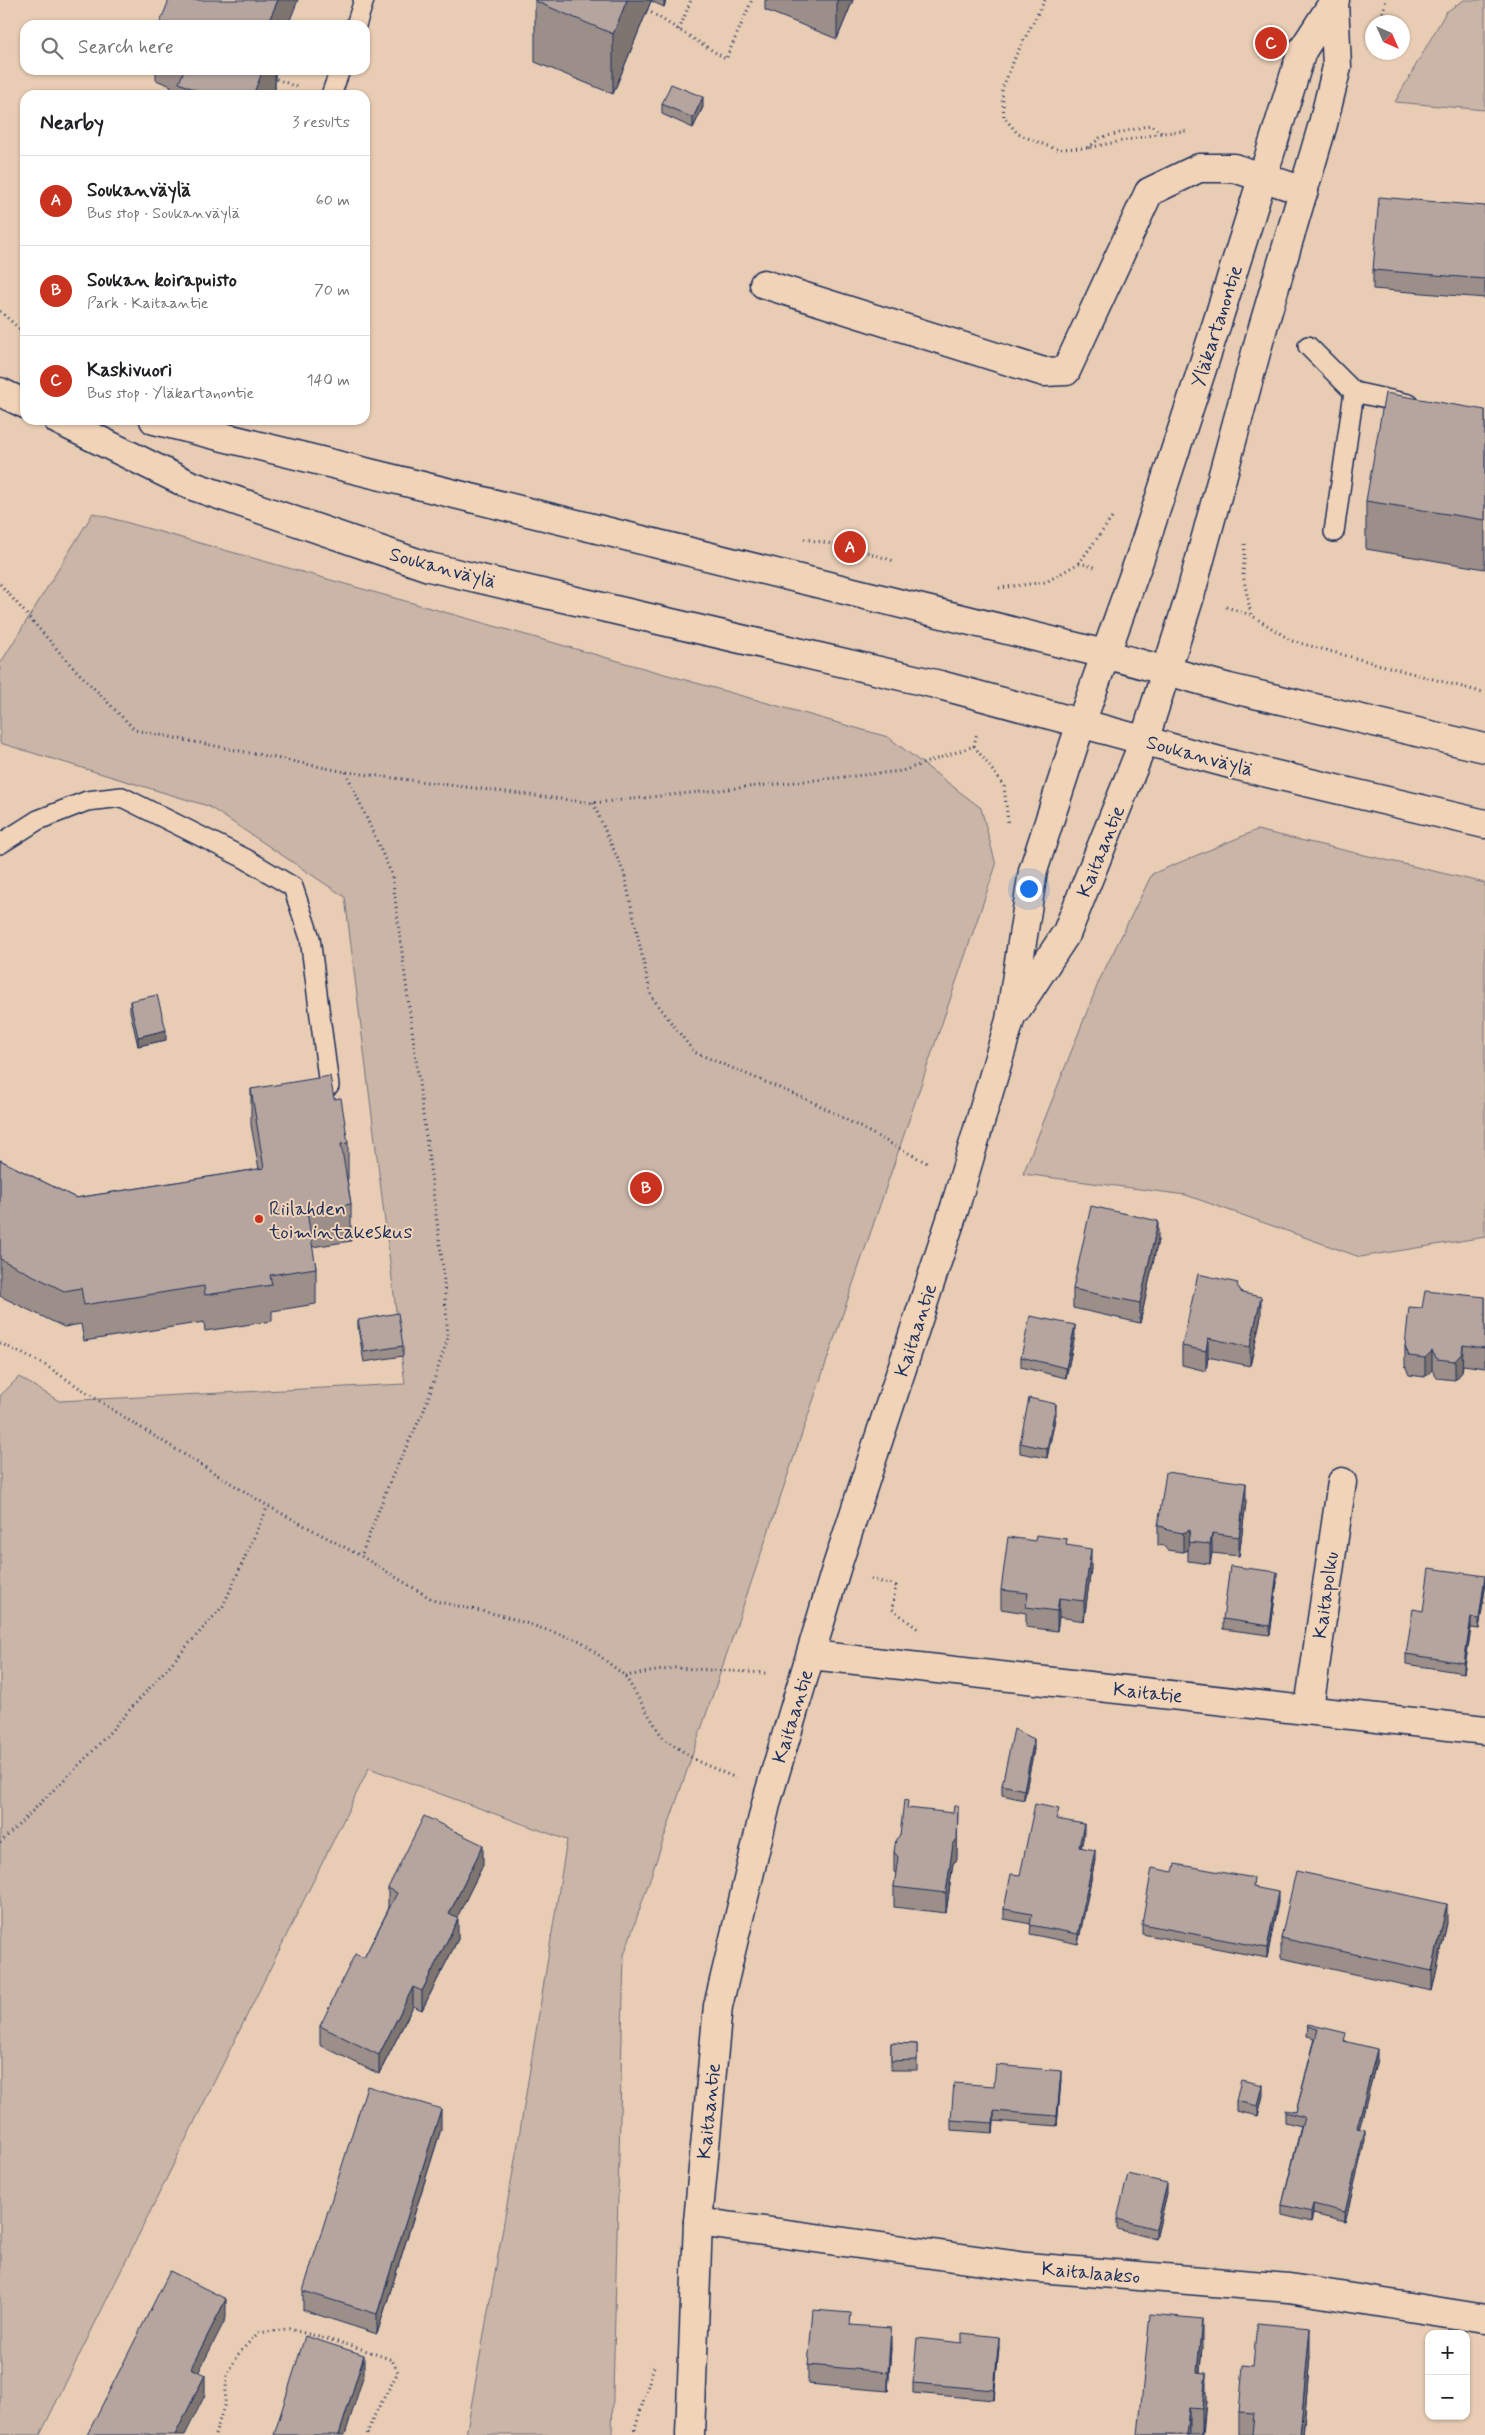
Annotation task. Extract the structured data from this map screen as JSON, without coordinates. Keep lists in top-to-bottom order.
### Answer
{
  "streets": {
    "main road": [
      "Yläkartanontie",
      "Soukanväylä",
      "Kaitaantie",
      "Kaitapolku",
      "Kaitatie",
      "Kaitalaakso"
    ]
  },
  "crossings": [
    ["Yläkartanontie", "Kaitaantie"],
    ["Soukanväylä", "Kaitaantie"],
    ["Kaitaantie", "Kaitatie"],
    ["Kaitaantie", "Kaitalaakso"],
    ["Kaitapolku", "Kaitatie"]
  ],
  "places": ["Riilahden toimintakeskus"],
  "north": "bottom right",
  "page": {
    "search": "Search here",
    "pins": ["C", "A", "B"],
    "heading": ["Nearby", "3 results"],
    "list": [
      {
        "mark": "A",
        "name": "Soukanväylä",
        "note": "Bus stop · Soukanväylä",
        "value": "60 m"
      },
      {
        "mark": "B",
        "name": "Soukan koirapuisto",
        "note": "Park · Kaitaantie",
        "value": "70 m"
      },
      {
        "mark": "C",
        "name": "Kaskivuori",
        "note": "Bus stop · Yläkartanontie",
        "value": "140 m"
      }
    ],
    "map_buttons": ["+", "−"]
  }
}
